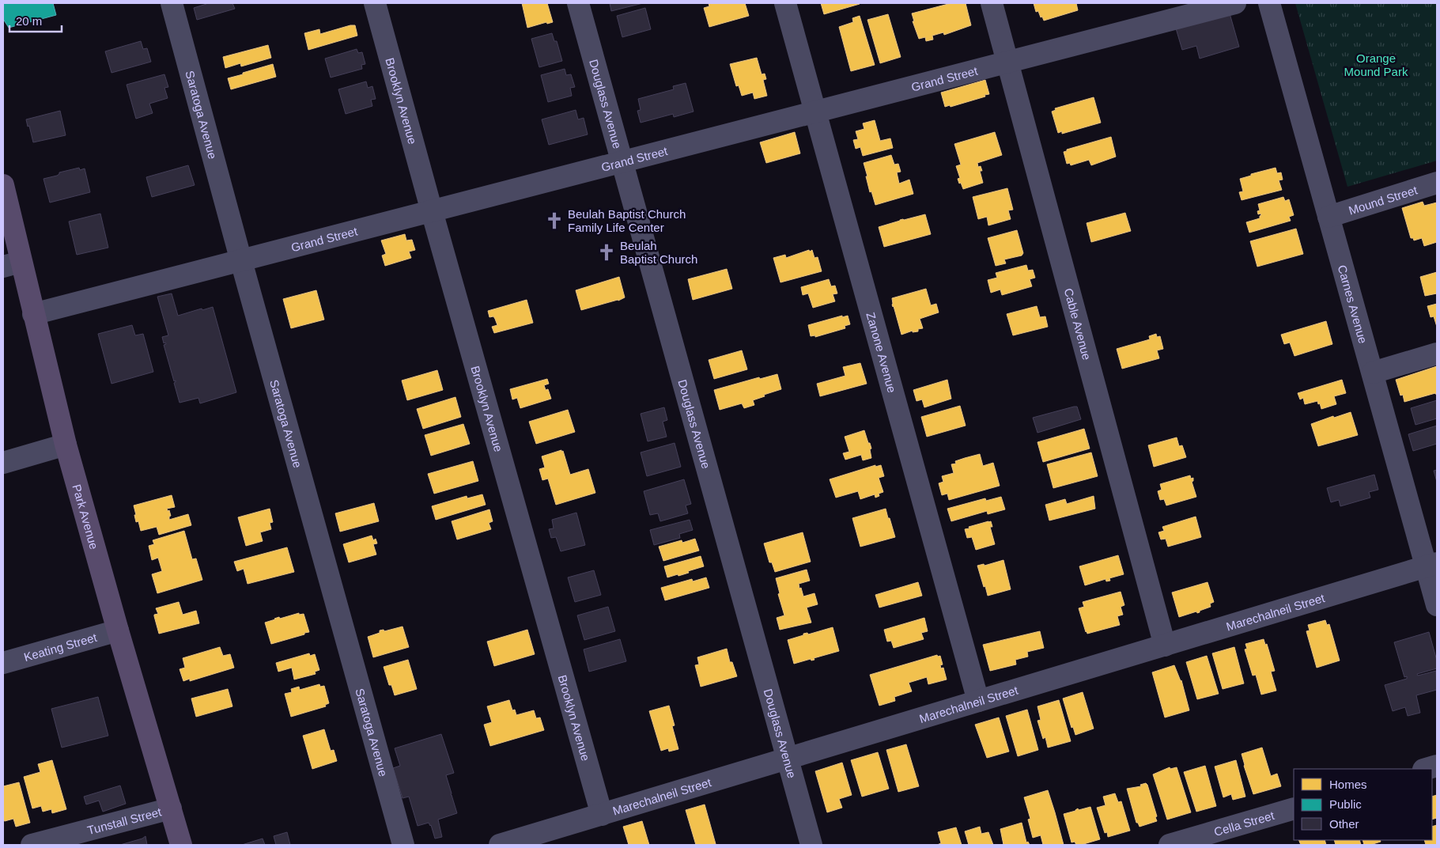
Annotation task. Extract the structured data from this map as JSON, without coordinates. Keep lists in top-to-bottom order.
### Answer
{
  "streets": {
    "main road": ["Park Avenue"],
    "street": [
      "Grand Street",
      "Brooklyn Avenue",
      "Douglass Avenue",
      "Saratoga Avenue",
      "Mound Street",
      "Carnes Avenue",
      "Cable Avenue",
      "Zanone Avenue",
      "Marechalneil Street",
      "Keating Street",
      "Tunstall Street",
      "Cella Street"
    ]
  },
  "crossings": [
    ["Grand Street", "Brooklyn Avenue"],
    ["Grand Street", "Douglass Avenue"],
    ["Grand Street", "Saratoga Avenue"],
    ["Grand Street", "Cable Avenue"],
    ["Grand Street", "Zanone Avenue"],
    ["Grand Street", "Park Avenue"],
    ["Brooklyn Avenue", "Marechalneil Street"],
    ["Douglass Avenue", "Marechalneil Street"],
    ["Mound Street", "Carnes Avenue"],
    ["Carnes Avenue", "Marechalneil Street"],
    ["Cable Avenue", "Marechalneil Street"],
    ["Zanone Avenue", "Marechalneil Street"],
    ["Park Avenue", "Keating Street"],
    ["Park Avenue", "Tunstall Street"]
  ],
  "parks": ["Orange Mound Park"],
  "places": {
    "church": ["Beulah Baptist Church Family Life Center", "Beulah Baptist Church"]
  },
  "legend": ["Homes", "Public", "Other"],
  "scale_bar": "20 m"
}
